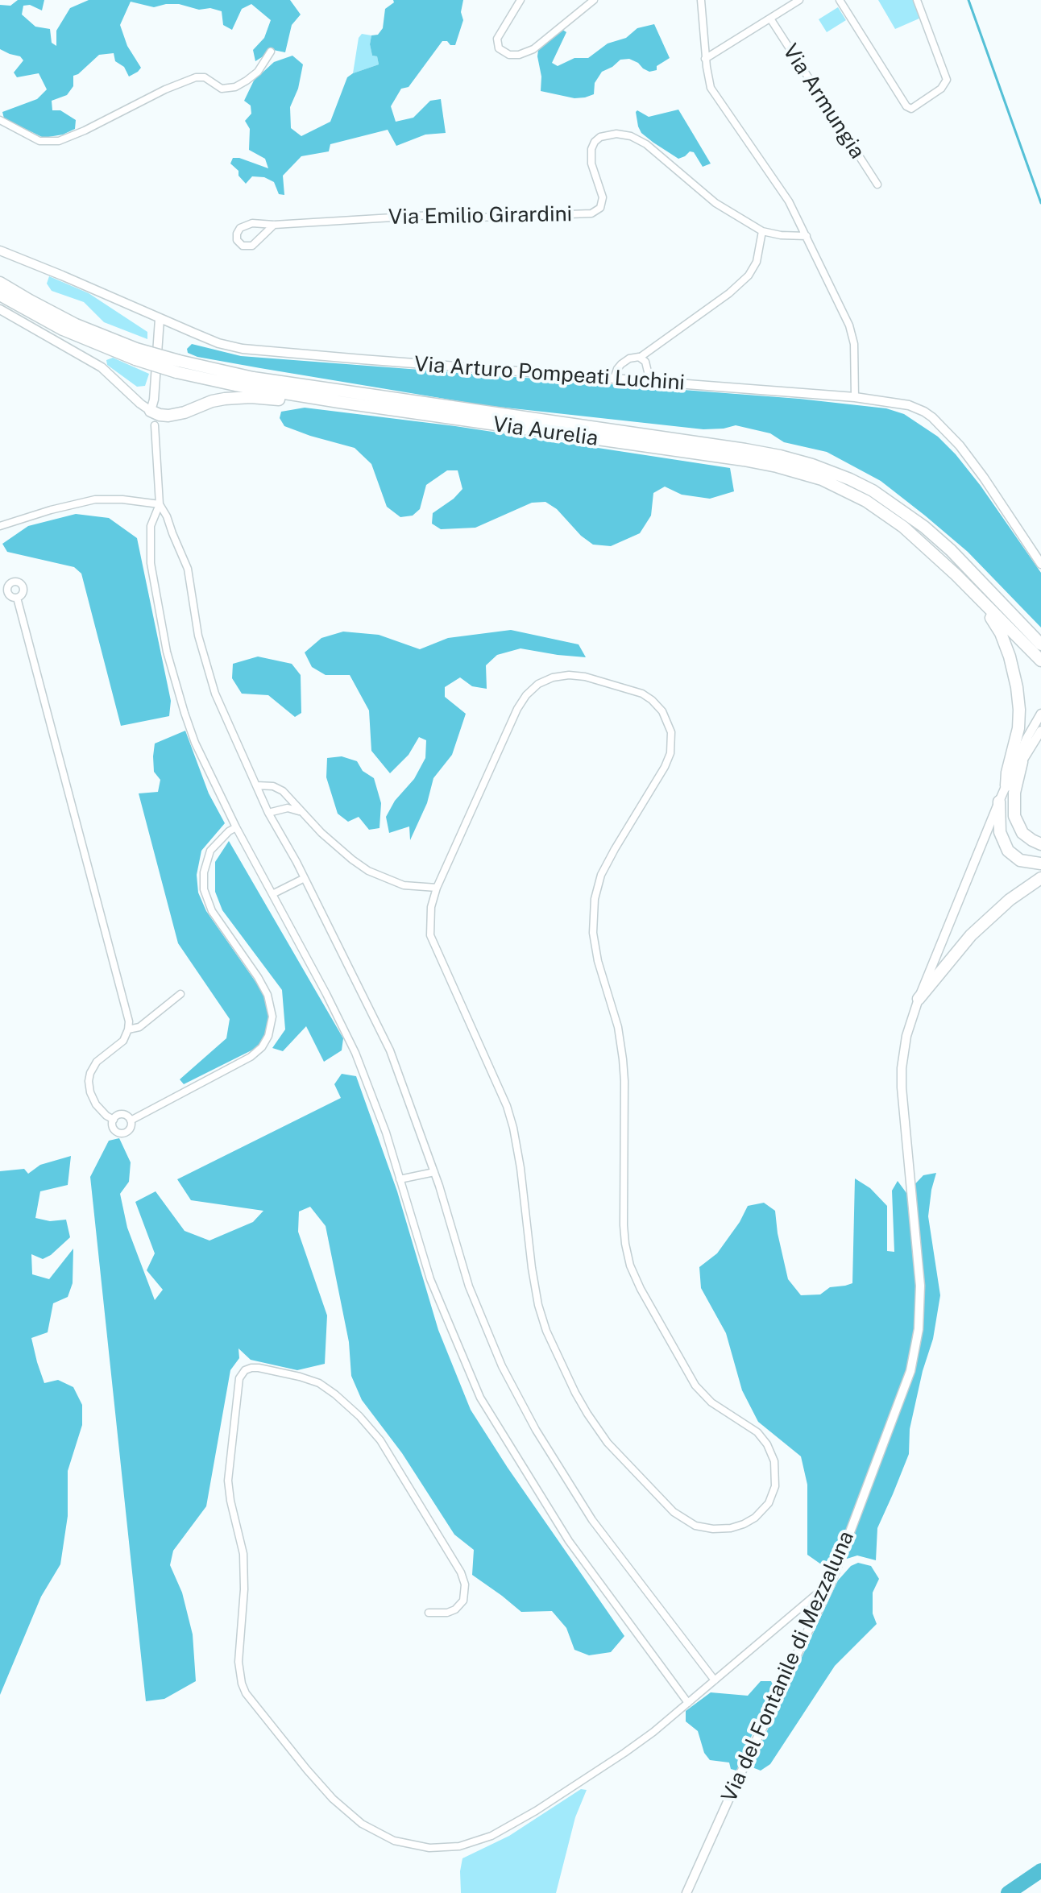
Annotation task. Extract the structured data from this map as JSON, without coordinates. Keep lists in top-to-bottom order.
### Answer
{
  "streets": {
    "highway": ["Via Aurelia"],
    "street": [
      "Via Armungia",
      "Via Emilio Girardini",
      "Via Arturo Pompeati Luchini",
      "Via del Fontanile di Mezzaluna"
    ]
  }
}
